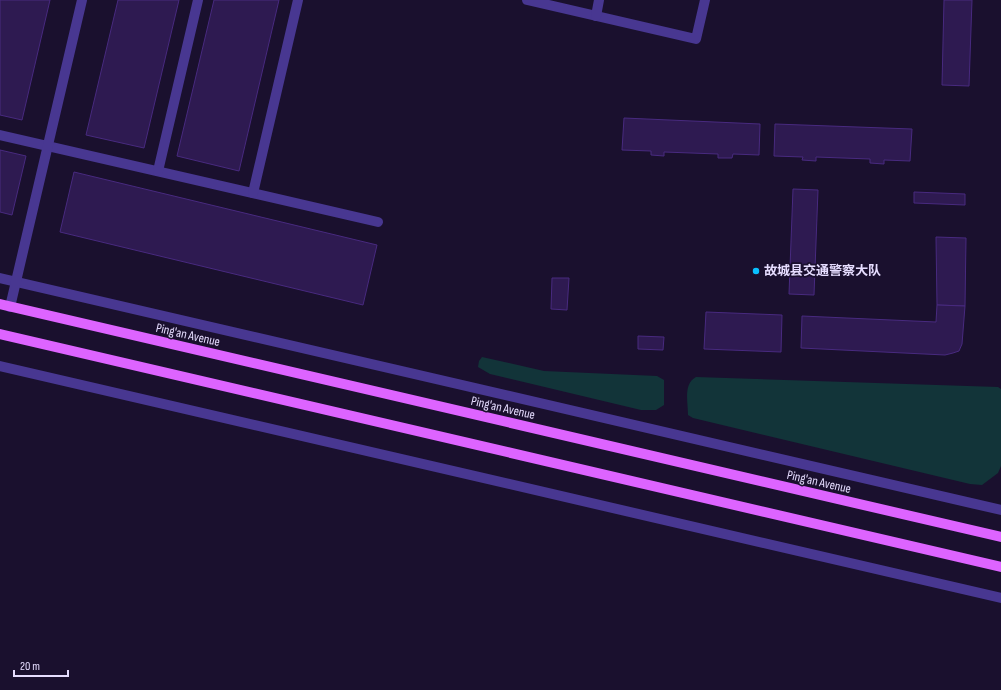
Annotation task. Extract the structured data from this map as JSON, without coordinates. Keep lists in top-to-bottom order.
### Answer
{
  "streets": {
    "main road": ["Ping'an Avenue"]
  },
  "places": ["故城县交通警察大队"],
  "scale_bar": "20 m"
}
